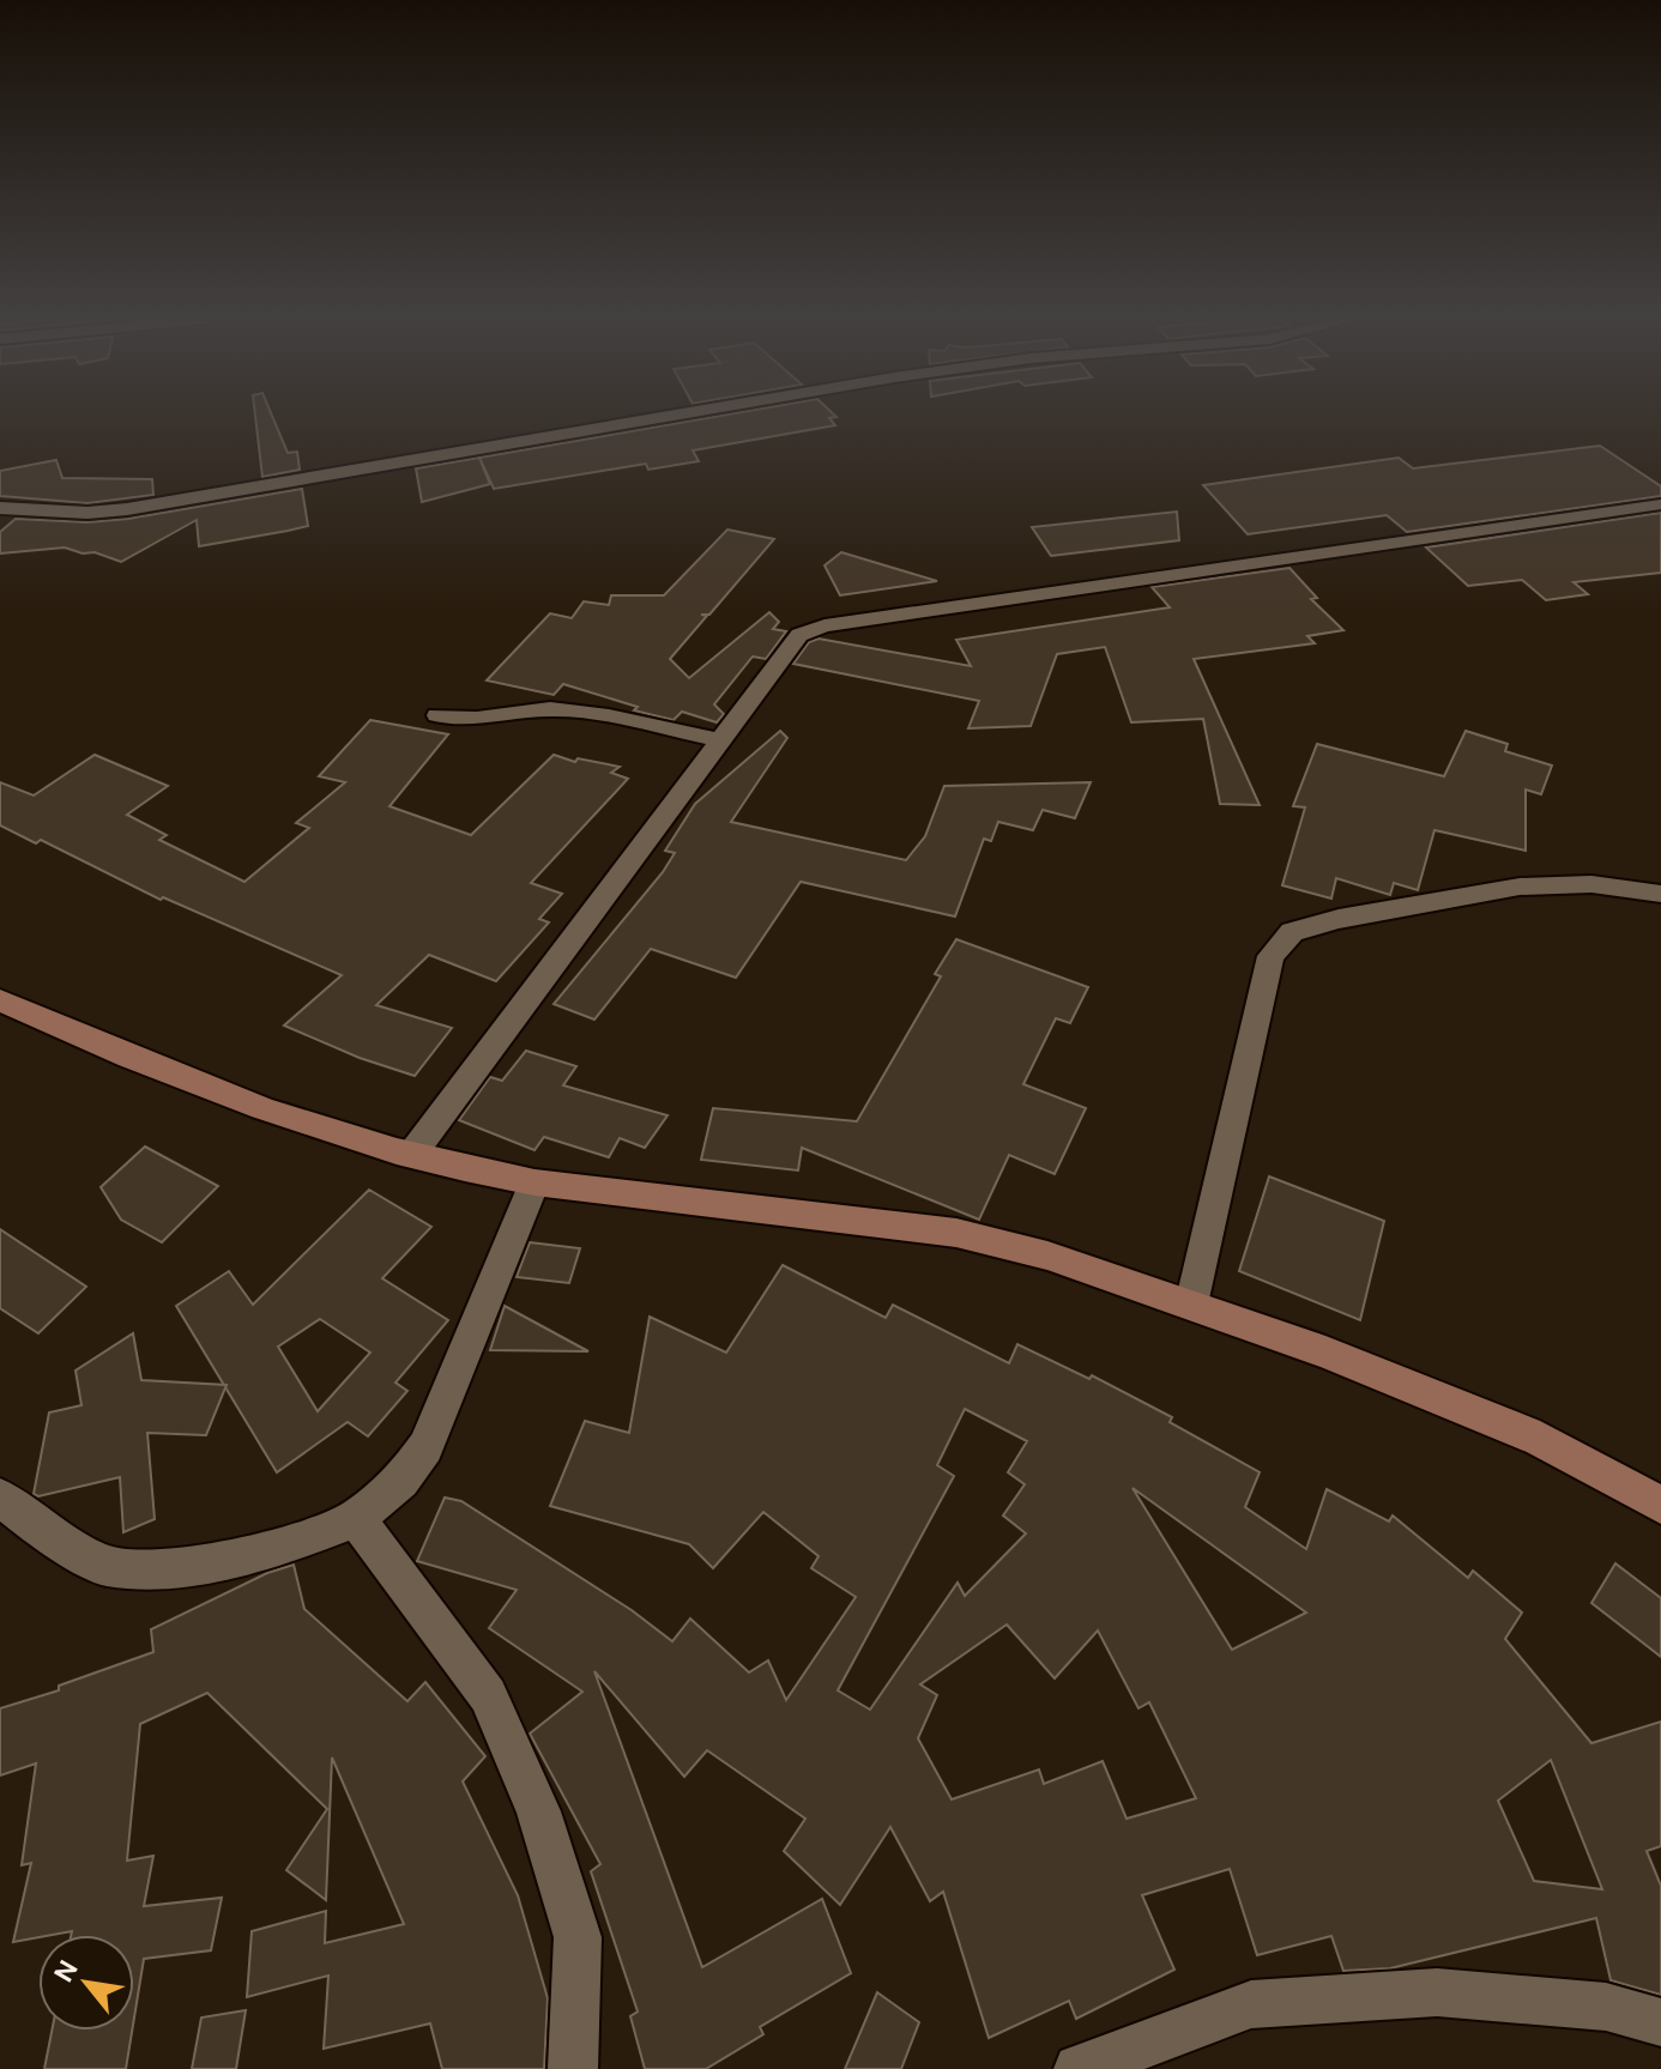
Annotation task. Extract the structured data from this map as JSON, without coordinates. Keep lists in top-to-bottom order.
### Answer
{
  "north": "top left"
}
